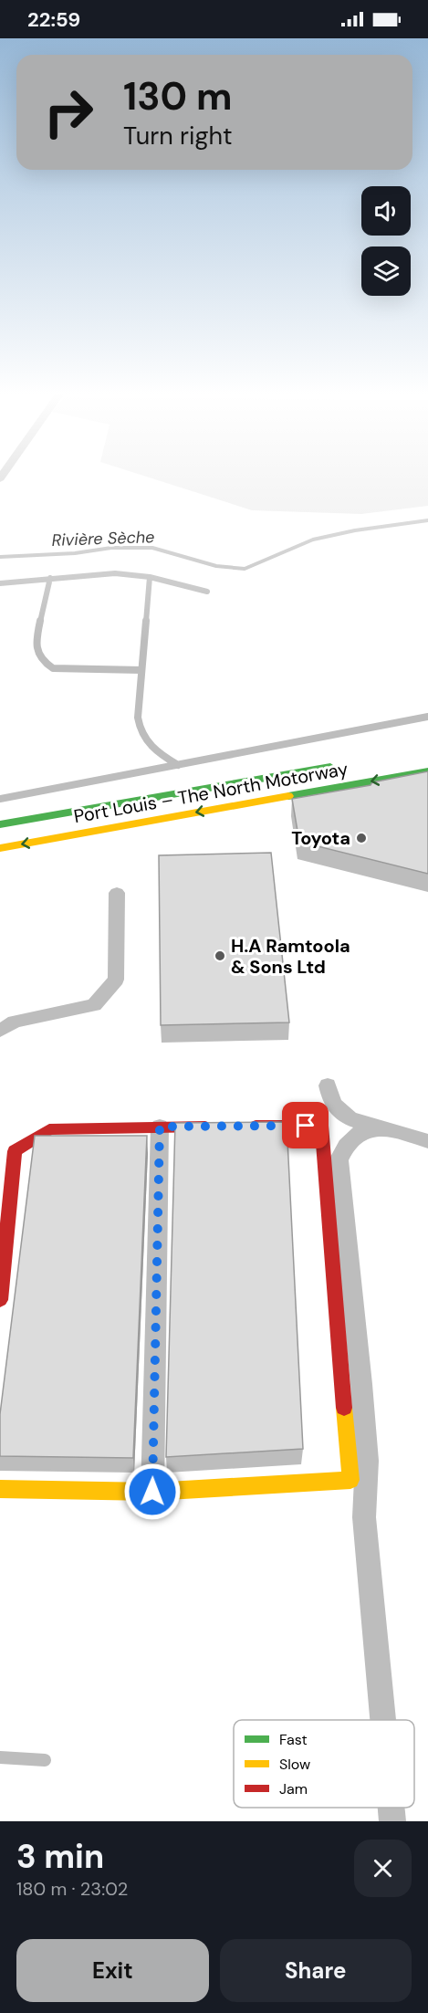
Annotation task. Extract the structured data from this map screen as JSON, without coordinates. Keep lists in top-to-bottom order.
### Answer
{
  "streets": {
    "main road": ["Port Louis – The North Motorway"]
  },
  "water": ["Rivière Sèche"],
  "places": ["Toyota", "H.A Ramtoola & Sons Ltd"],
  "legend": ["Fast", "Slow", "Jam"],
  "page": {
    "status": "22:59",
    "turn": ["130 m", "Turn right"],
    "heading": ["3 min", "180 m · 23:02"],
    "buttons": ["Exit", "Share"]
  }
}
